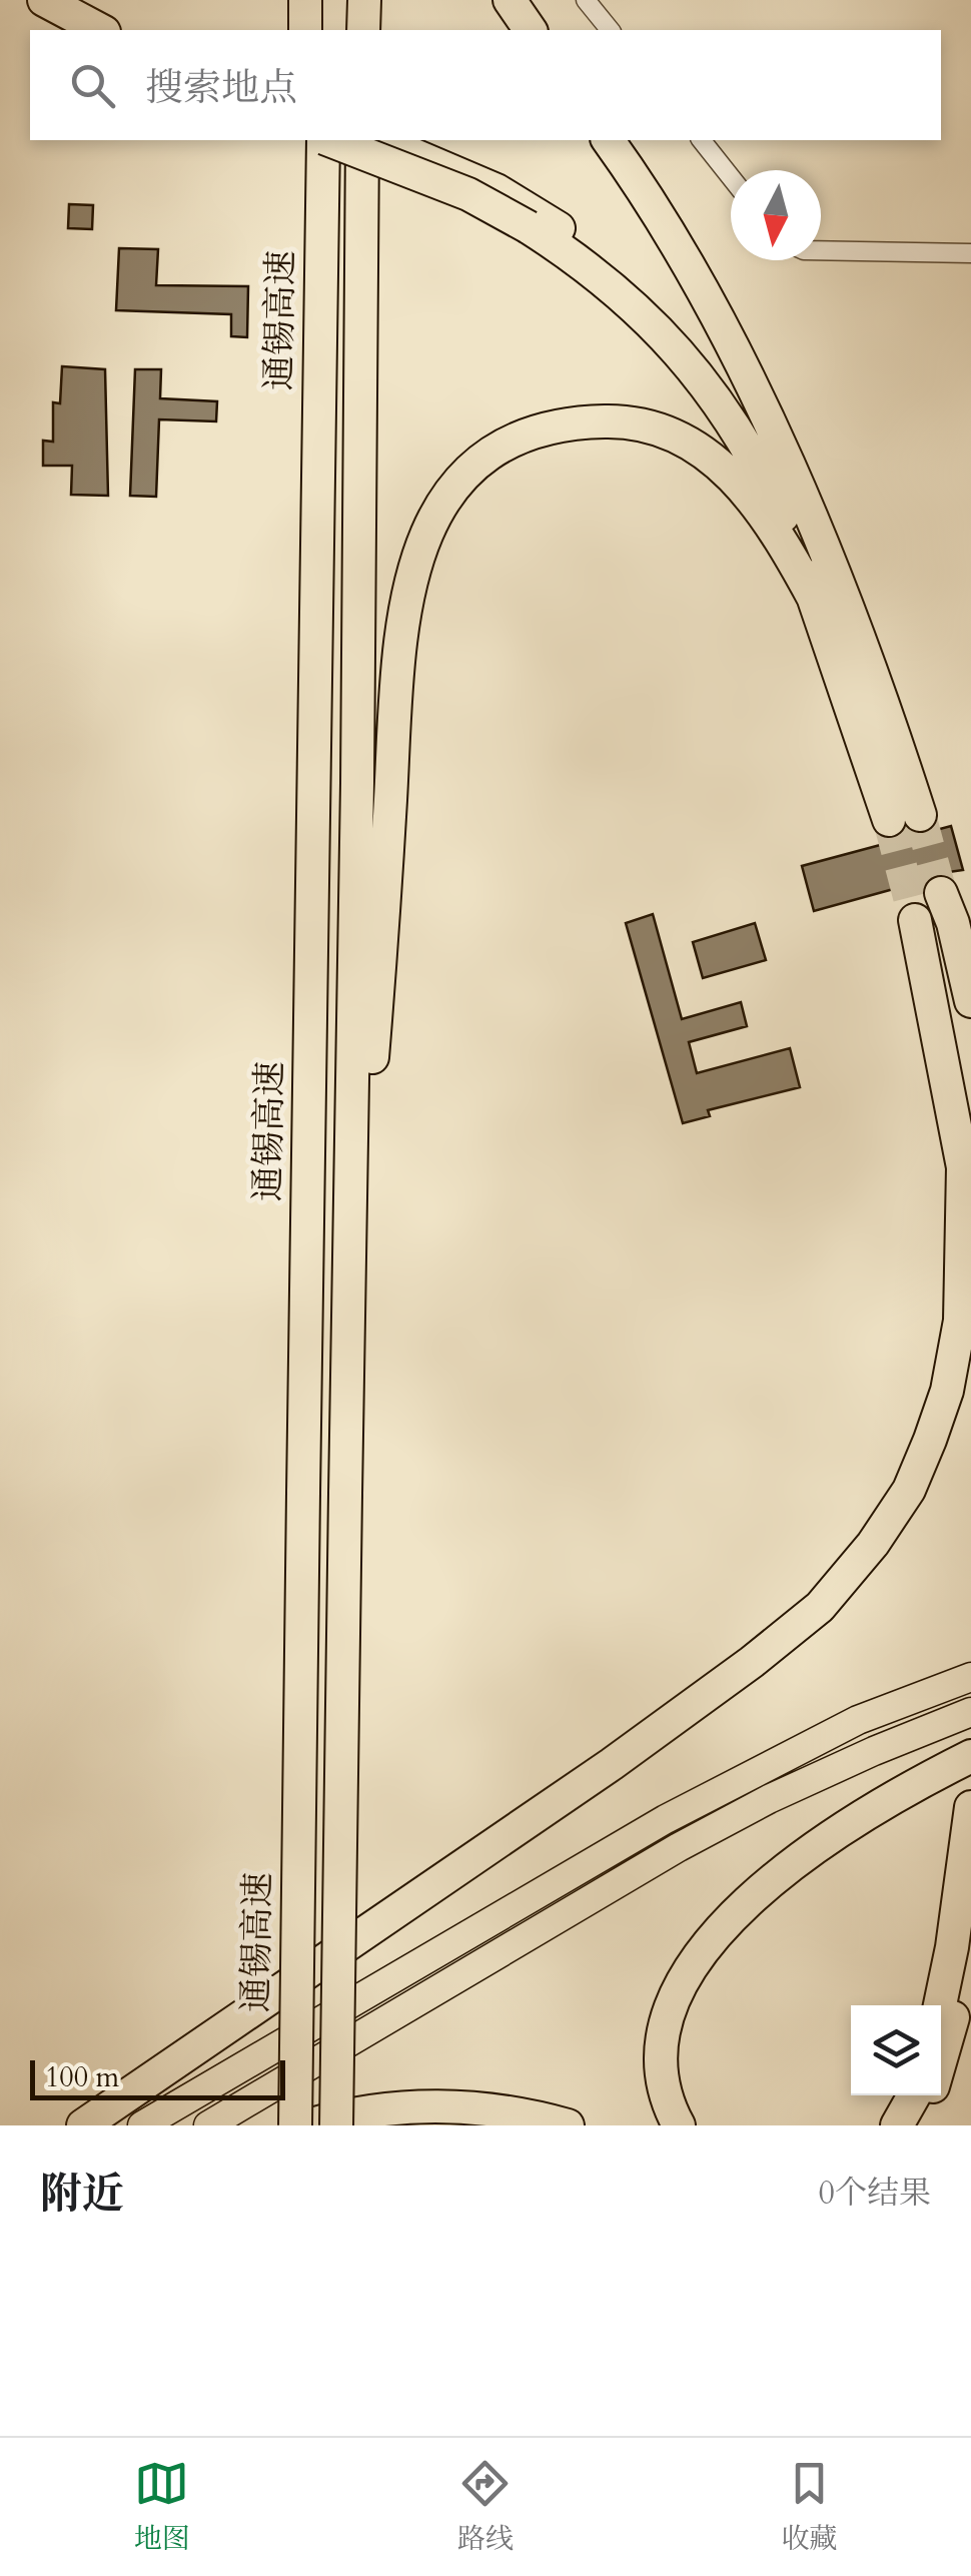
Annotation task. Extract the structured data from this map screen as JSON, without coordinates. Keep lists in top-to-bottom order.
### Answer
{
  "streets": {
    "highway": ["通锡高速"]
  },
  "scale_bar": "100 m",
  "north": "bottom",
  "page": {
    "search": "搜索地点",
    "scale": "100 m",
    "heading": ["附近", "0个结果"],
    "nav": ["地图", "路线", "收藏"]
  }
}
